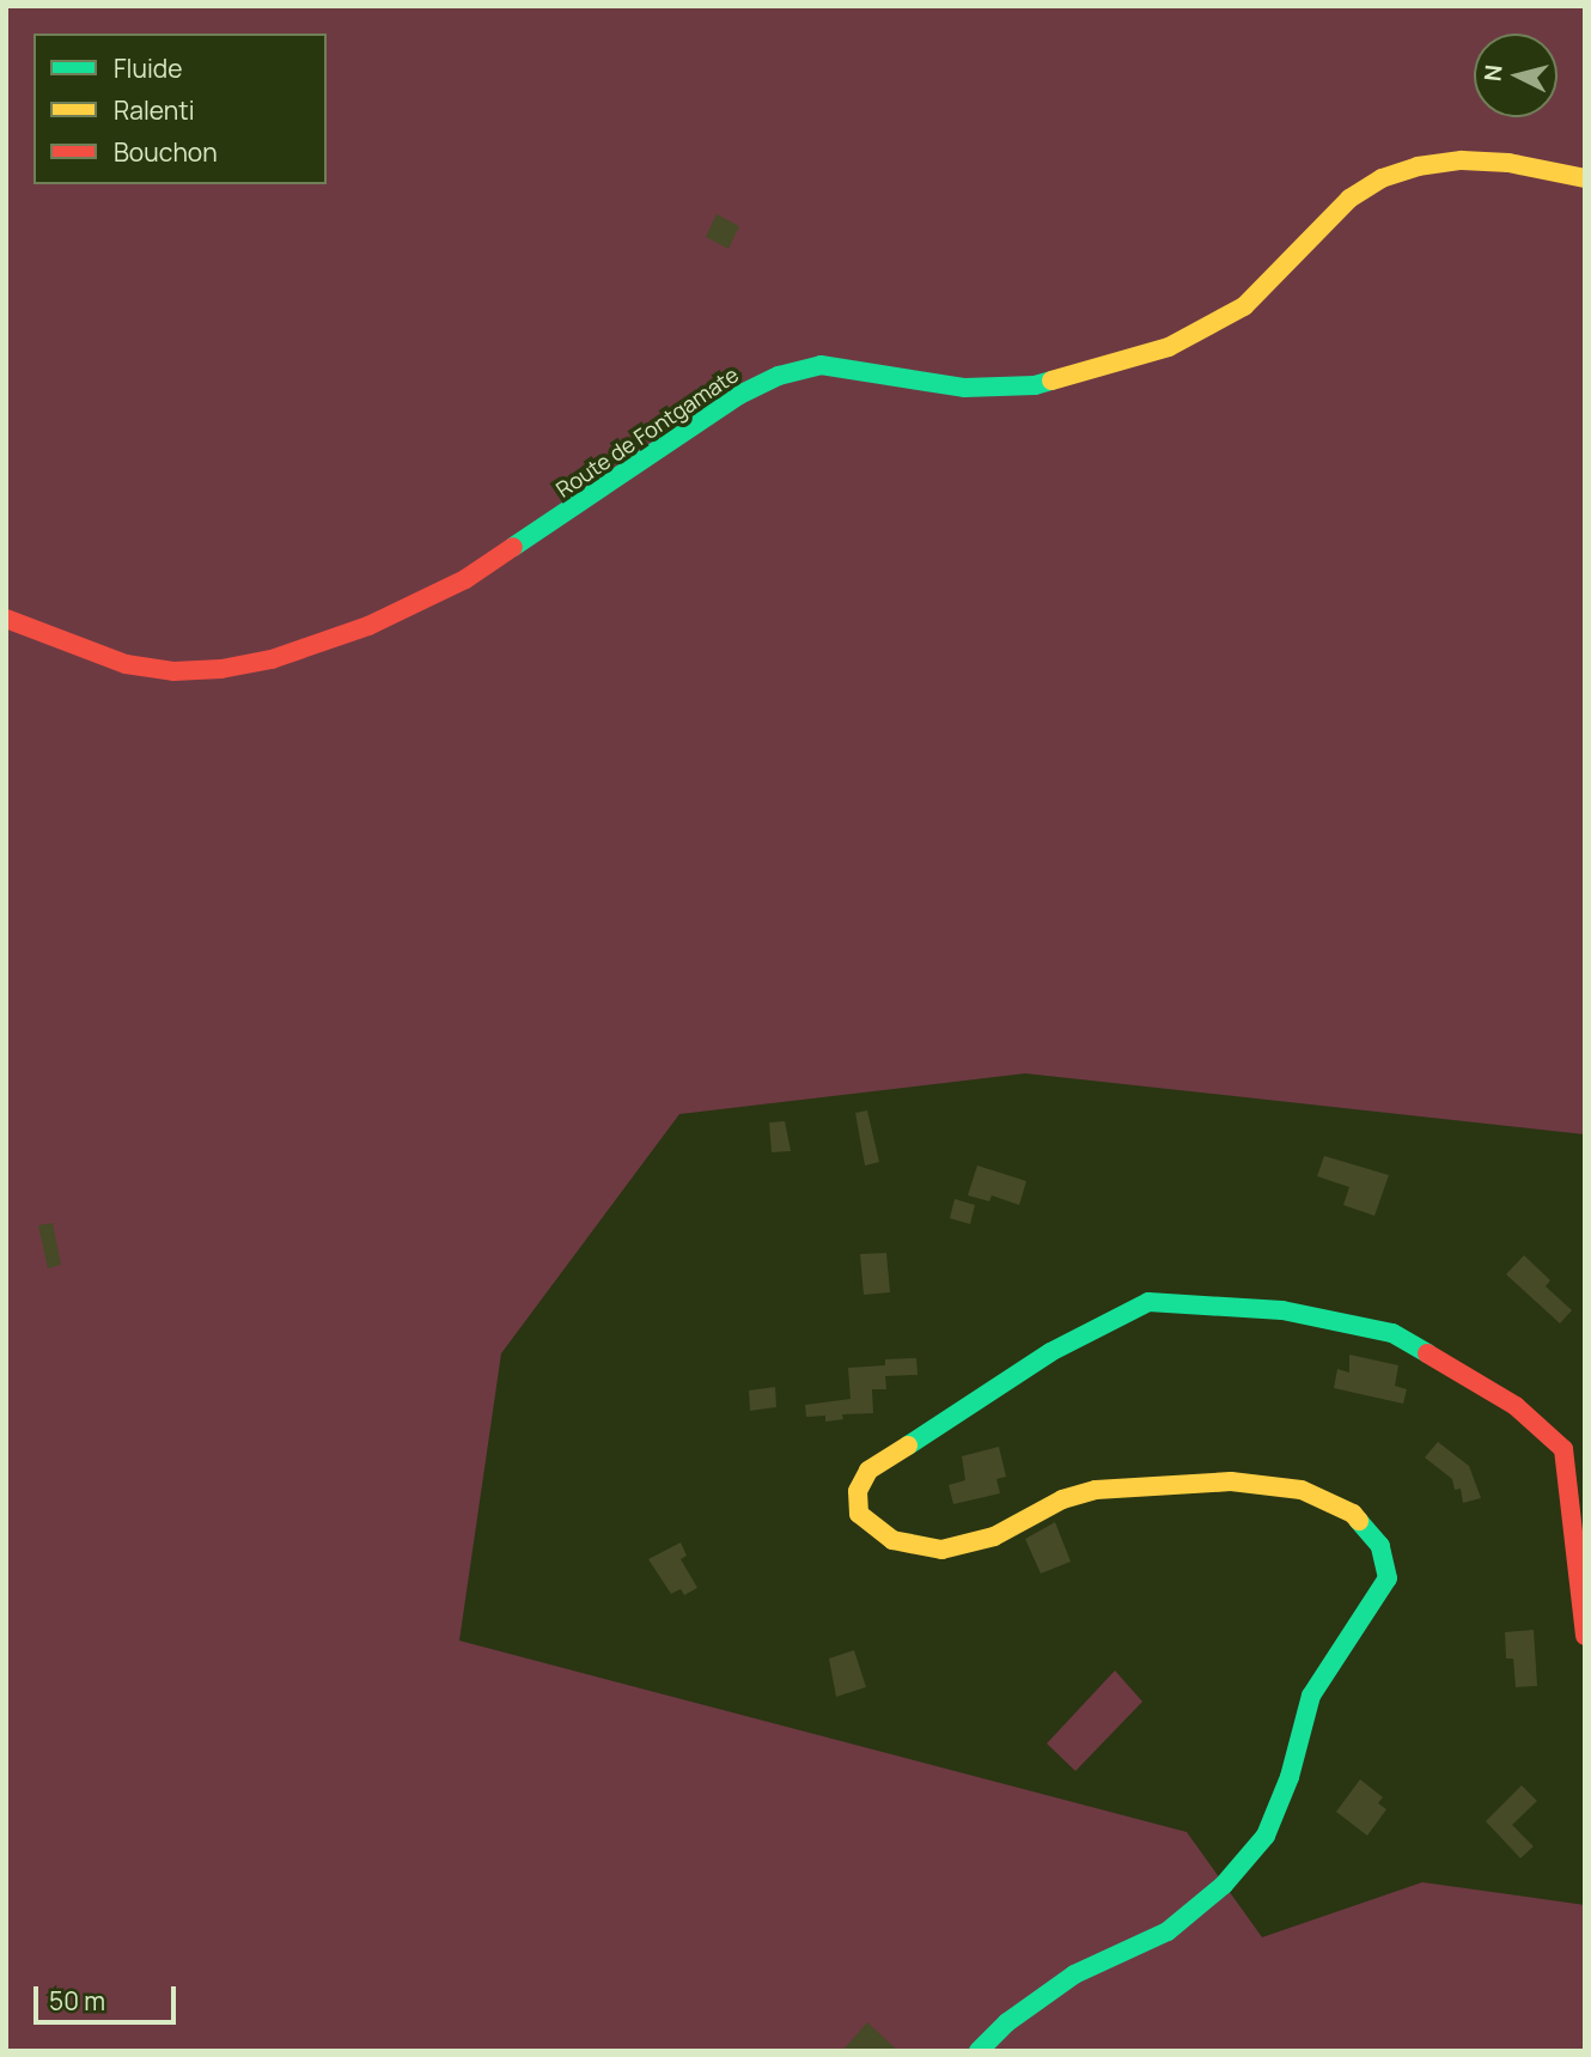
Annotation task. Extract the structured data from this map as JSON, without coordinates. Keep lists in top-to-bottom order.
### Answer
{
  "streets": {
    "street": ["Route de Fontgamate"]
  },
  "legend": ["Fluide", "Ralenti", "Bouchon"],
  "scale_bar": "50 m",
  "north": "left"
}
